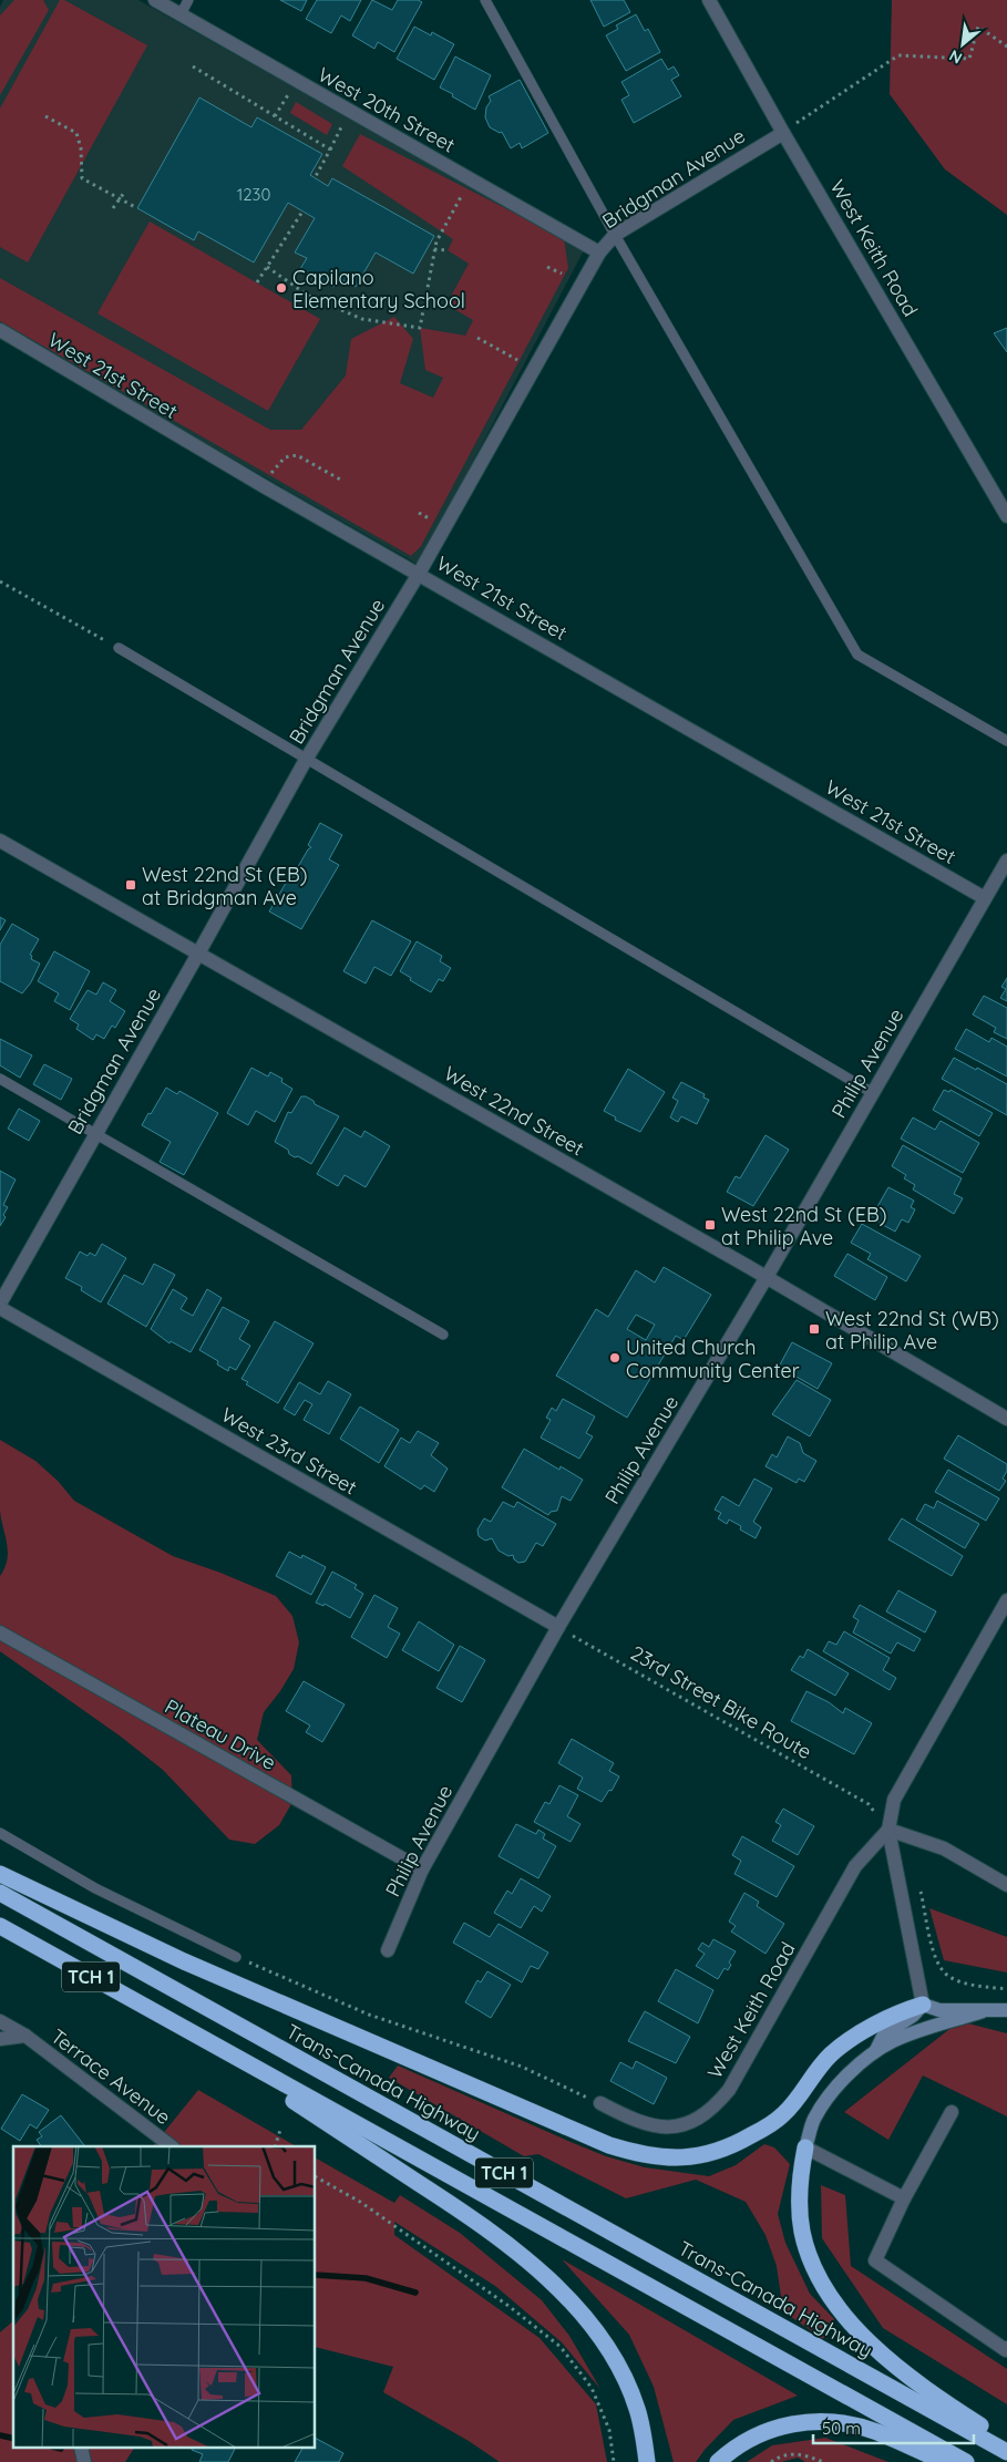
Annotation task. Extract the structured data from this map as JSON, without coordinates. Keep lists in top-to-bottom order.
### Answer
{
  "streets": {
    "highway": ["TCH 1", "Trans-Canada Highway"],
    "street": [
      "West 20th Street",
      "Bridgman Avenue",
      "West Keith Road",
      "West 21st Street",
      "Philip Avenue",
      "West 22nd Street",
      "West 23rd Street",
      "Plateau Drive",
      "Terrace Avenue"
    ],
    "path": ["23rd Street Bike Route"]
  },
  "crossings": [
    ["West 20th Street", "Bridgman Avenue"],
    ["Bridgman Avenue", "West Keith Road"],
    ["Bridgman Avenue", "West 21st Street"],
    ["Bridgman Avenue", "West 22nd Street"],
    ["West 21st Street", "Philip Avenue"],
    ["Philip Avenue", "West 22nd Street"],
    ["Philip Avenue", "West 23rd Street"],
    ["Philip Avenue", "23rd Street Bike Route"],
    ["Philip Avenue", "Plateau Drive"],
    ["West 23rd Street", "23rd Street Bike Route"]
  ],
  "places": {
    "other": ["Capilano Elementary School", "United Church Community Center"],
    "transit": ["West 22nd St (EB) at Bridgman Ave", "West 22nd St (EB) at Philip Ave", "West 22nd St (WB) at Philip Ave"]
  },
  "house_numbers": ["1230"],
  "scale_bar": "50 m",
  "north": "bottom left"
}
